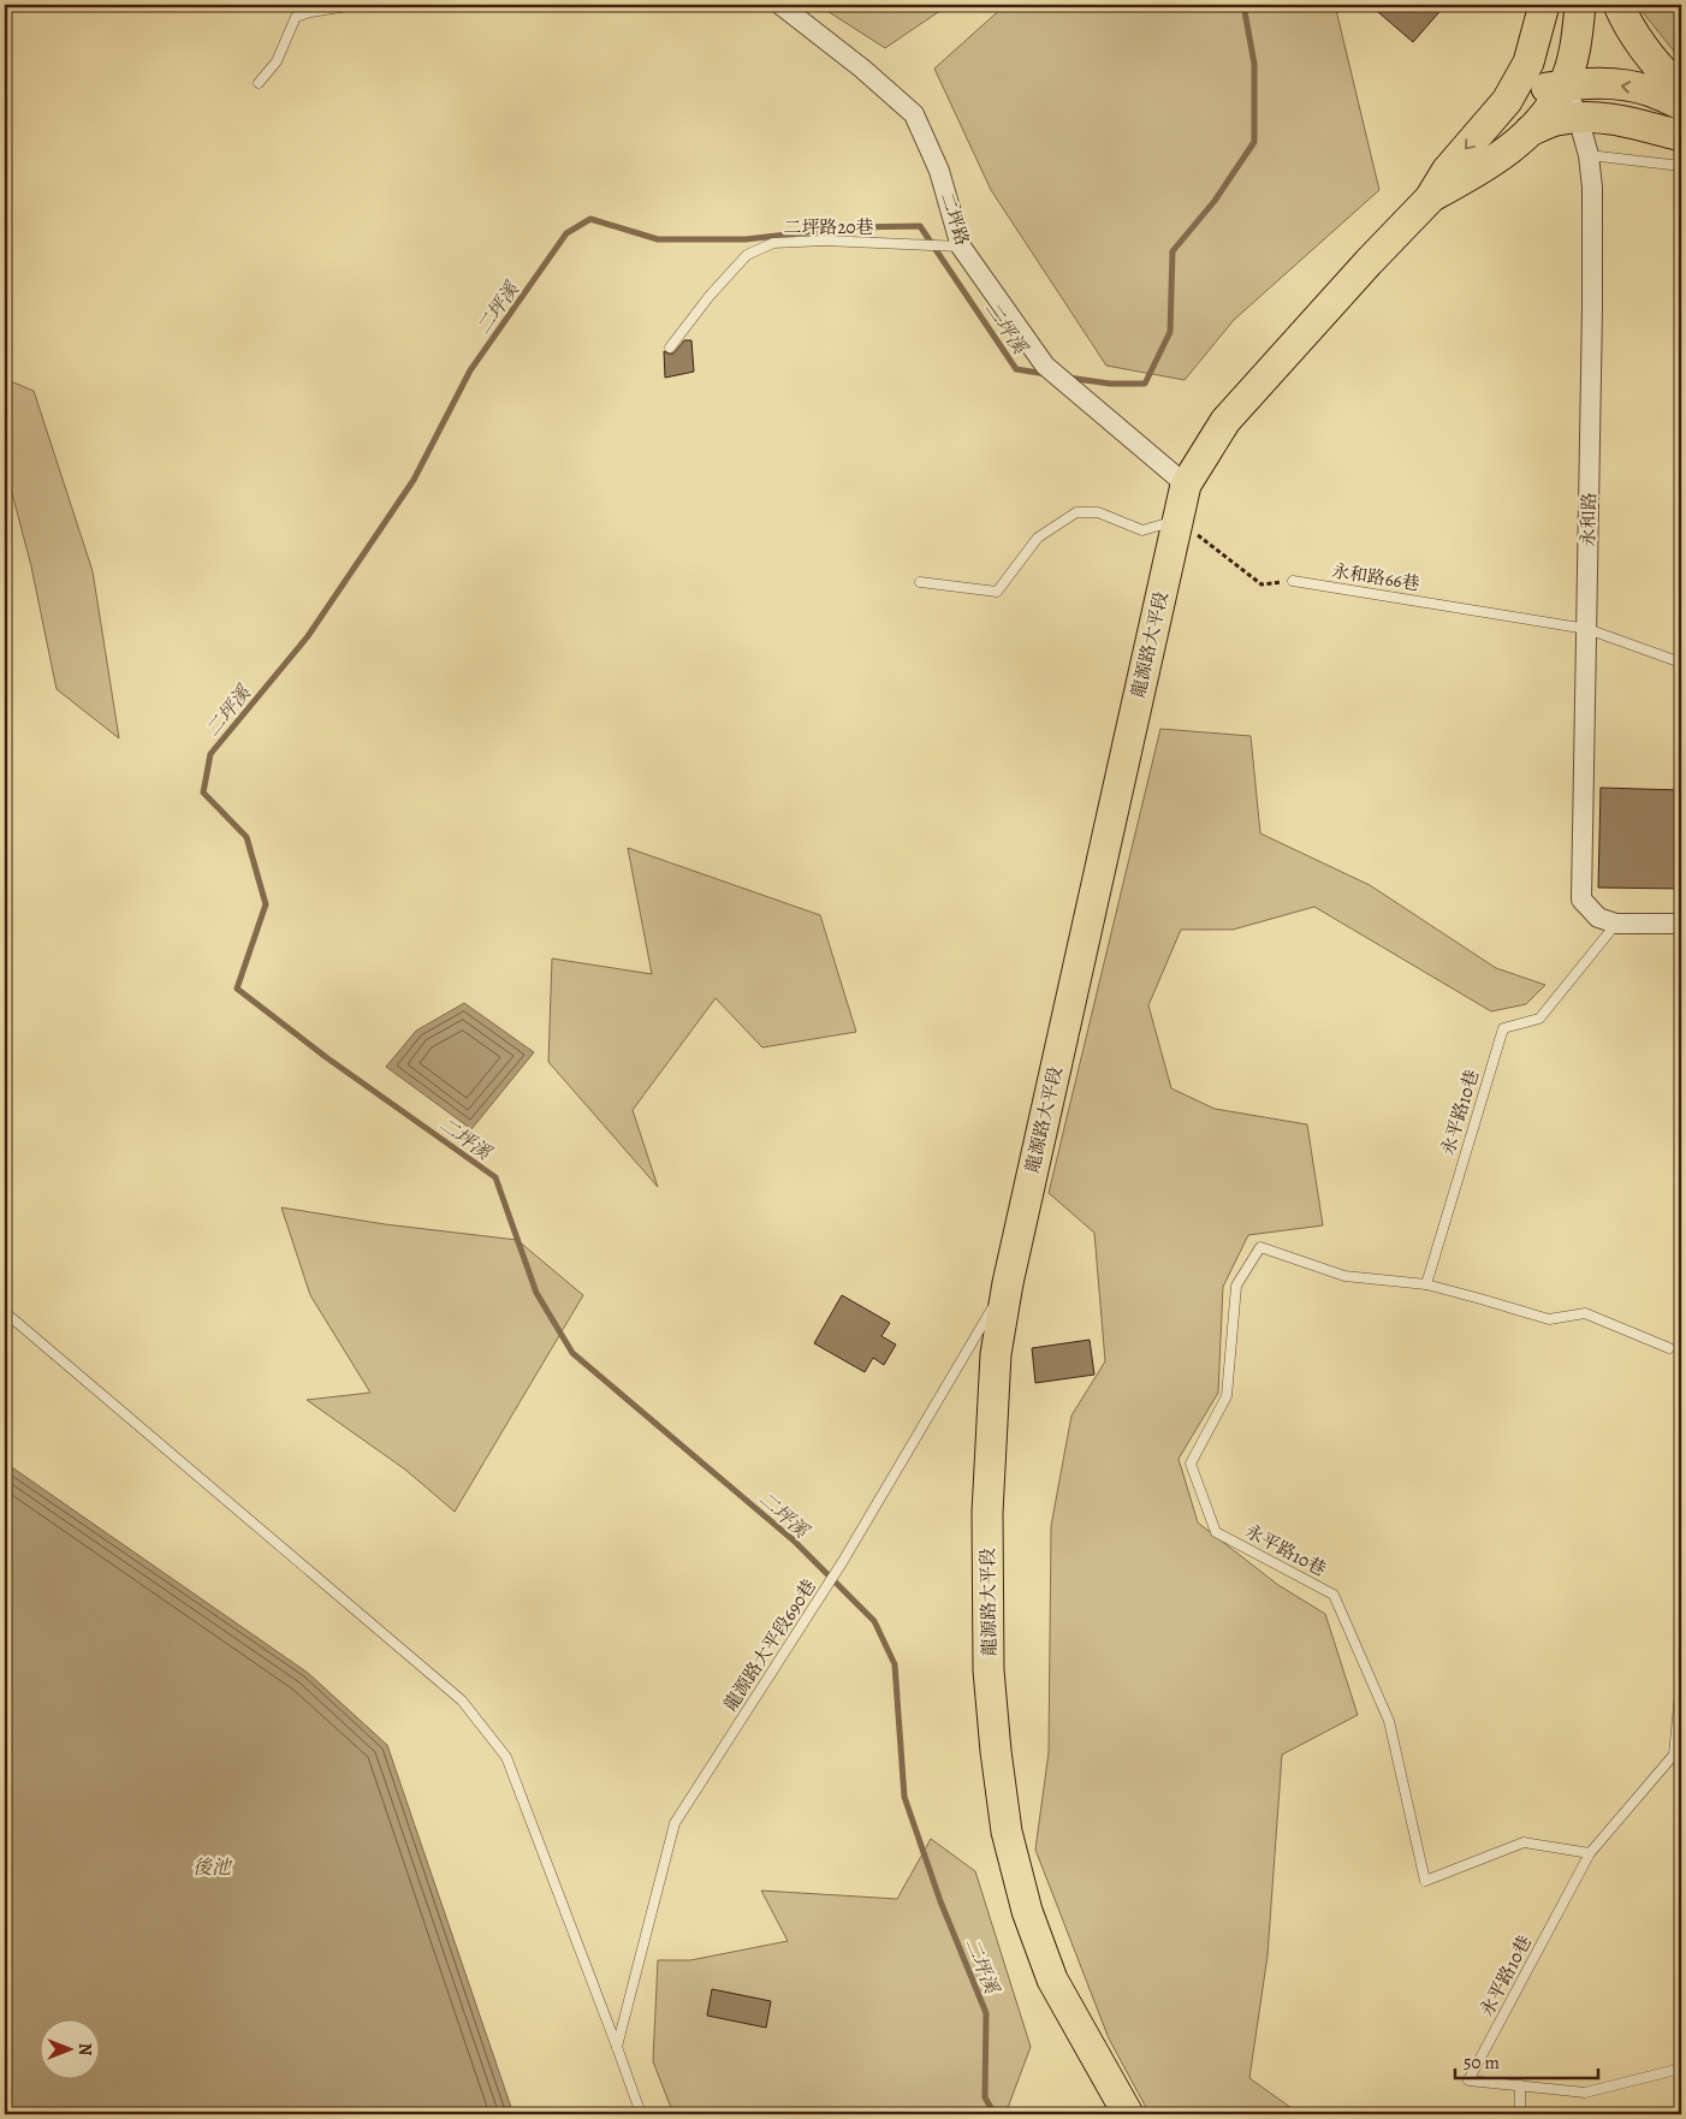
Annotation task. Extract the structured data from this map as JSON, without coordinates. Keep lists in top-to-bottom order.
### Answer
{
  "streets": {
    "main road": ["龍源路大平段"],
    "street": ["二坪路", "永和路"],
    "lane": [
      "二坪路20巷",
      "永和路66巷",
      "永平路10巷",
      "龍源路大平段690巷"
    ]
  },
  "crossings": [
    ["二坪路", "二坪路20巷"],
    ["二坪路", "龍源路大平段"],
    ["永和路", "永和路66巷"],
    ["永和路", "龍源路大平段"],
    ["永和路", "永平路10巷"],
    ["龍源路大平段", "龍源路大平段690巷"]
  ],
  "water": ["二坪溪", "後池"],
  "scale_bar": "50 m",
  "north": "right"
}
